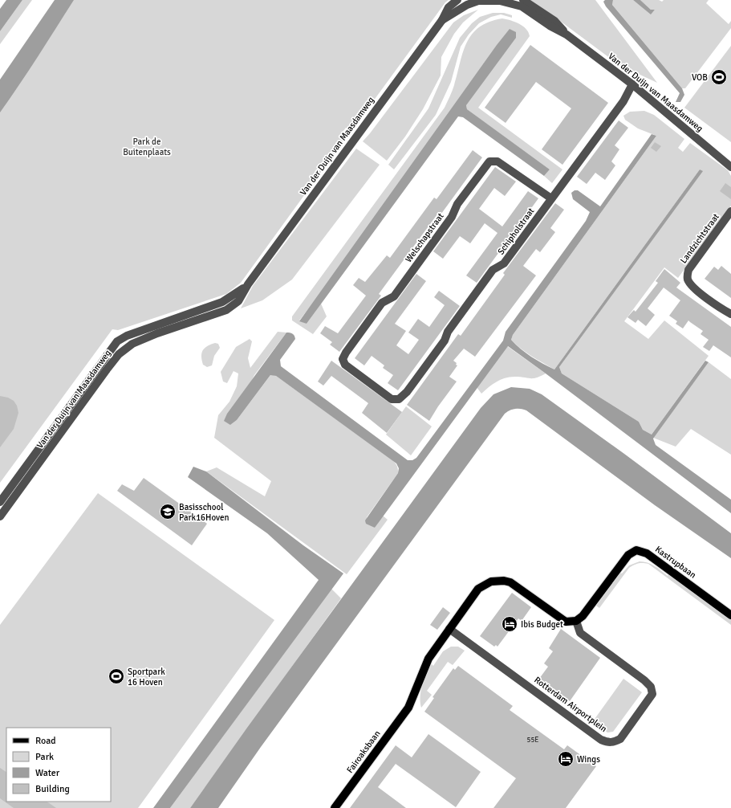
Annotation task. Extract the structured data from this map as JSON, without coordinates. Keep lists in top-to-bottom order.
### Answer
{
  "streets": {
    "main road": ["Kastrupbaan", "Fairoaksbaan"],
    "street": [
      "Van der Duijn van Maasdamweg",
      "Schipholstraat",
      "Welschapstraat",
      "Landzichtstraat",
      "Rotterdam Airportplein"
    ]
  },
  "crossings": [
    ["Van der Duijn van Maasdamweg", "Schipholstraat"],
    ["Schipholstraat", "Welschapstraat"],
    ["Kastrupbaan", "Rotterdam Airportplein"],
    ["Rotterdam Airportplein", "Fairoaksbaan"]
  ],
  "parks": ["Park de Buitenplaats"],
  "places": {
    "sports": ["VOB", "Sportpark 16 Hoven"],
    "school or university": ["Basisschool Park16Hoven"],
    "hotel": ["Ibis Budget", "Wings"]
  },
  "house_numbers": ["55E"],
  "legend": [
    "Road",
    "Park",
    "Water",
    "Building"
  ]
}
